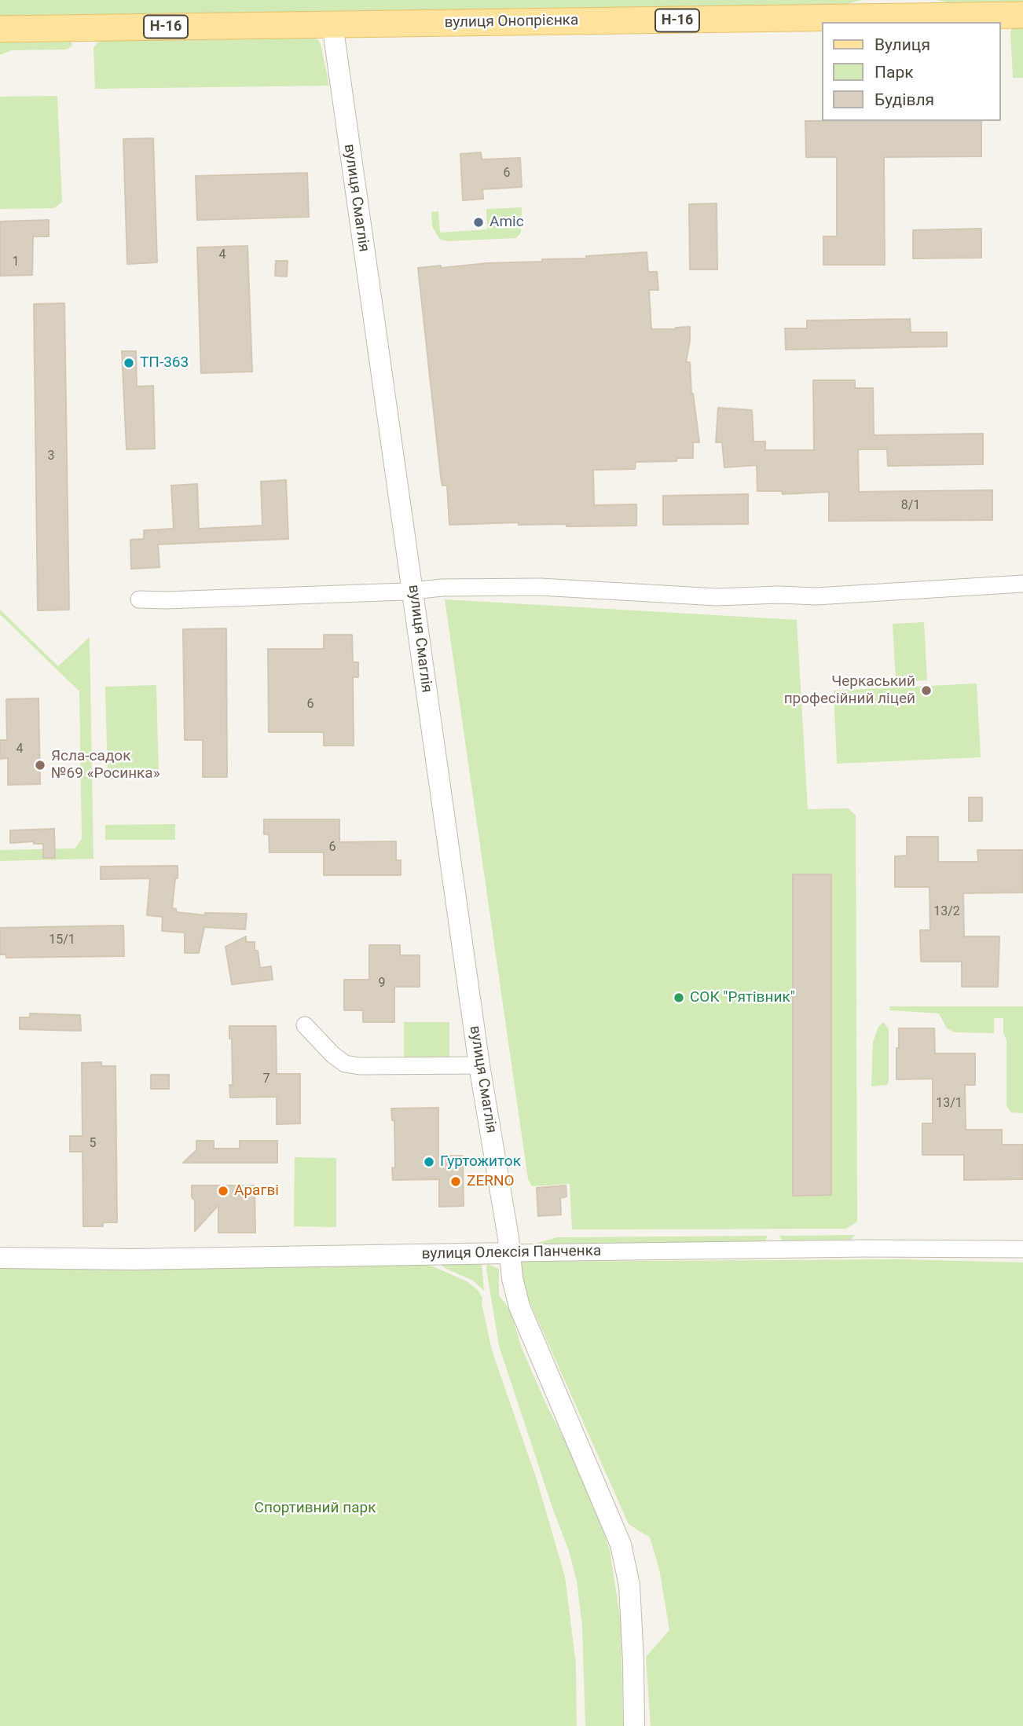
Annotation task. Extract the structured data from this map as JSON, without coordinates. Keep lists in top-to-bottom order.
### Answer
{
  "streets": {
    "main road": ["Н-16", "вулиця Онопрієнка"],
    "street": ["вулиця Смаглія", "вулиця Олексія Панченка"]
  },
  "crossings": [
    ["вулиця Онопрієнка", "вулиця Смаглія"],
    ["вулиця Смаглія", "вулиця Олексія Панченка"]
  ],
  "parks": ["Спортивний парк"],
  "places": [
    "Amic",
    "ТП-363",
    "Черкаський професійний ліцей",
    "Ясла-садок №69 «Росинка»",
    "СОК \"Рятівник\"",
    "Гуртожиток",
    "ZERNO",
    "Арагві"
  ],
  "house_numbers": [
    "6",
    "4",
    "1",
    "3",
    "8/1",
    "6",
    "4",
    "6",
    "13/2",
    "15/1",
    "9",
    "7",
    "13/1",
    "5"
  ],
  "legend": ["Вулиця", "Парк", "Будівля"]
}
